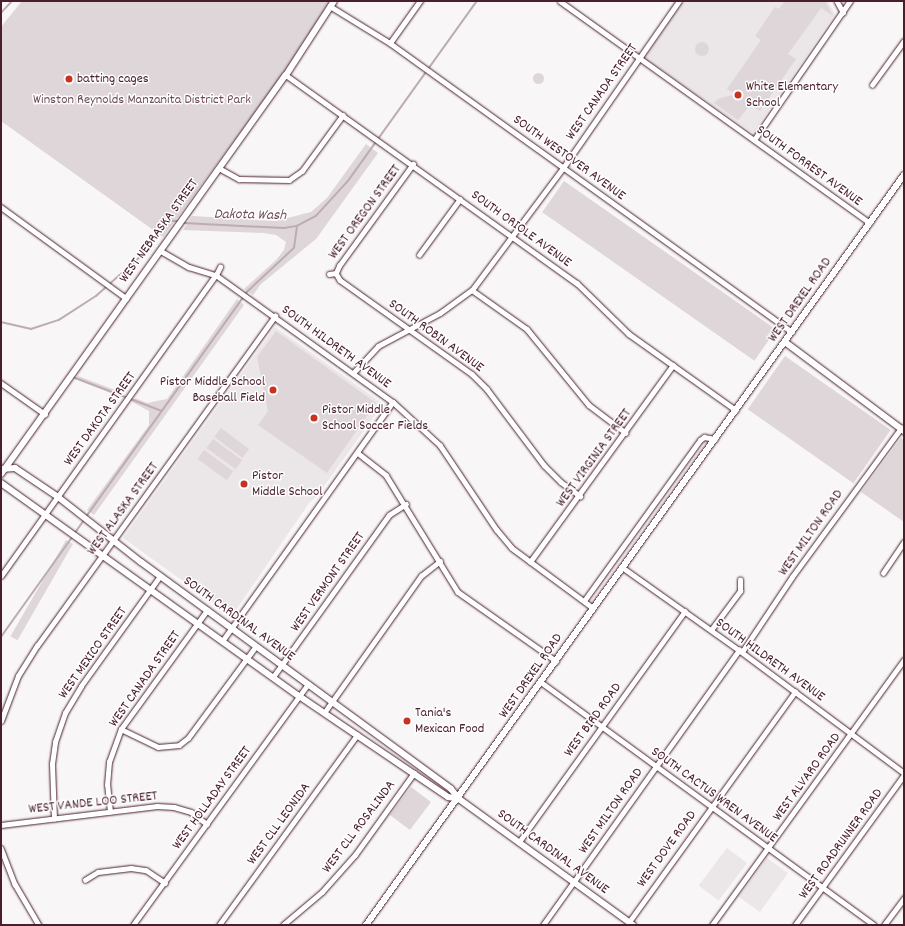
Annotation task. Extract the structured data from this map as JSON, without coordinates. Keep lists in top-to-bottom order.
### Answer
{
  "streets": {
    "street": [
      "WEST CANADA STREET",
      "SOUTH WESTOVER AVENUE",
      "SOUTH FORREST AVENUE",
      "WEST OREGON STREET",
      "SOUTH ORIOLE AVENUE",
      "WEST NEBRASKA STREET",
      "WEST DREXEL ROAD",
      "SOUTH ROBIN AVENUE",
      "SOUTH HILDRETH AVENUE",
      "WEST DAKOTA STREET",
      "WEST VIRGINIA STREET",
      "WEST ALASKA STREET",
      "WEST MILTON ROAD",
      "WEST VERMONT STREET",
      "SOUTH CARDINAL AVENUE",
      "WEST MEXICO STREET",
      "WEST BIRD ROAD",
      "WEST ALVARO ROAD",
      "SOUTH CACTUS WREN AVENUE",
      "WEST HOLLADAY STREET",
      "WEST VANDE LOO STREET",
      "WEST CLL LEONIDA",
      "WEST CLL ROSALINDA",
      "WEST ROADRUNNER ROAD",
      "WEST DOVE ROAD"
    ]
  },
  "crossings": [
    ["WEST CANADA STREET", "SOUTH WESTOVER AVENUE"],
    ["WEST CANADA STREET", "SOUTH FORREST AVENUE"],
    ["WEST CANADA STREET", "SOUTH ORIOLE AVENUE"],
    ["WEST CANADA STREET", "SOUTH ROBIN AVENUE"],
    ["WEST CANADA STREET", "SOUTH HILDRETH AVENUE"],
    ["WEST CANADA STREET", "SOUTH CARDINAL AVENUE"],
    ["WEST CANADA STREET", "WEST VANDE LOO STREET"],
    ["SOUTH WESTOVER AVENUE", "WEST NEBRASKA STREET"],
    ["SOUTH WESTOVER AVENUE", "WEST DREXEL ROAD"],
    ["SOUTH FORREST AVENUE", "WEST DREXEL ROAD"],
    ["WEST OREGON STREET", "SOUTH ORIOLE AVENUE"],
    ["WEST OREGON STREET", "SOUTH ROBIN AVENUE"],
    ["SOUTH ORIOLE AVENUE", "WEST NEBRASKA STREET"],
    ["SOUTH ORIOLE AVENUE", "WEST DREXEL ROAD"],
    ["SOUTH ORIOLE AVENUE", "WEST VIRGINIA STREET"],
    ["WEST NEBRASKA STREET", "SOUTH HILDRETH AVENUE"],
    ["WEST NEBRASKA STREET", "SOUTH CARDINAL AVENUE"],
    ["WEST DREXEL ROAD", "SOUTH HILDRETH AVENUE"],
    ["WEST DREXEL ROAD", "SOUTH CARDINAL AVENUE"],
    ["WEST DREXEL ROAD", "SOUTH CACTUS WREN AVENUE"],
    ["SOUTH ROBIN AVENUE", "WEST VIRGINIA STREET"],
    ["SOUTH HILDRETH AVENUE", "WEST DAKOTA STREET"],
    ["SOUTH HILDRETH AVENUE", "WEST VIRGINIA STREET"],
    ["SOUTH HILDRETH AVENUE", "WEST ALASKA STREET"],
    ["SOUTH HILDRETH AVENUE", "WEST MILTON ROAD"],
    ["SOUTH HILDRETH AVENUE", "WEST BIRD ROAD"],
    ["SOUTH HILDRETH AVENUE", "WEST ALVARO ROAD"],
    ["SOUTH HILDRETH AVENUE", "WEST ROADRUNNER ROAD"],
    ["SOUTH HILDRETH AVENUE", "WEST DOVE ROAD"],
    ["WEST DAKOTA STREET", "SOUTH CARDINAL AVENUE"],
    ["WEST ALASKA STREET", "SOUTH CARDINAL AVENUE"],
    ["WEST MILTON ROAD", "SOUTH CARDINAL AVENUE"],
    ["WEST MILTON ROAD", "SOUTH CACTUS WREN AVENUE"],
    ["WEST VERMONT STREET", "SOUTH CARDINAL AVENUE"],
    ["SOUTH CARDINAL AVENUE", "WEST MEXICO STREET"],
    ["SOUTH CARDINAL AVENUE", "WEST BIRD ROAD"],
    ["SOUTH CARDINAL AVENUE", "WEST HOLLADAY STREET"],
    ["SOUTH CARDINAL AVENUE", "WEST CLL LEONIDA"],
    ["SOUTH CARDINAL AVENUE", "WEST CLL ROSALINDA"],
    ["SOUTH CARDINAL AVENUE", "WEST DOVE ROAD"],
    ["WEST MEXICO STREET", "WEST VANDE LOO STREET"],
    ["WEST BIRD ROAD", "SOUTH CACTUS WREN AVENUE"],
    ["WEST ALVARO ROAD", "SOUTH CACTUS WREN AVENUE"],
    ["SOUTH CACTUS WREN AVENUE", "WEST ROADRUNNER ROAD"],
    ["SOUTH CACTUS WREN AVENUE", "WEST DOVE ROAD"],
    ["WEST HOLLADAY STREET", "WEST VANDE LOO STREET"]
  ],
  "water": ["Dakota Wash"],
  "parks": ["Winston Reynolds Manzanita District Park"],
  "places": [
    "batting cages",
    "White Elementary School",
    "Pistor Middle School Baseball Field",
    "Pistor Middle School Soccer Fields",
    "Pistor Middle School",
    "Tania's Mexican Food"
  ]
}
